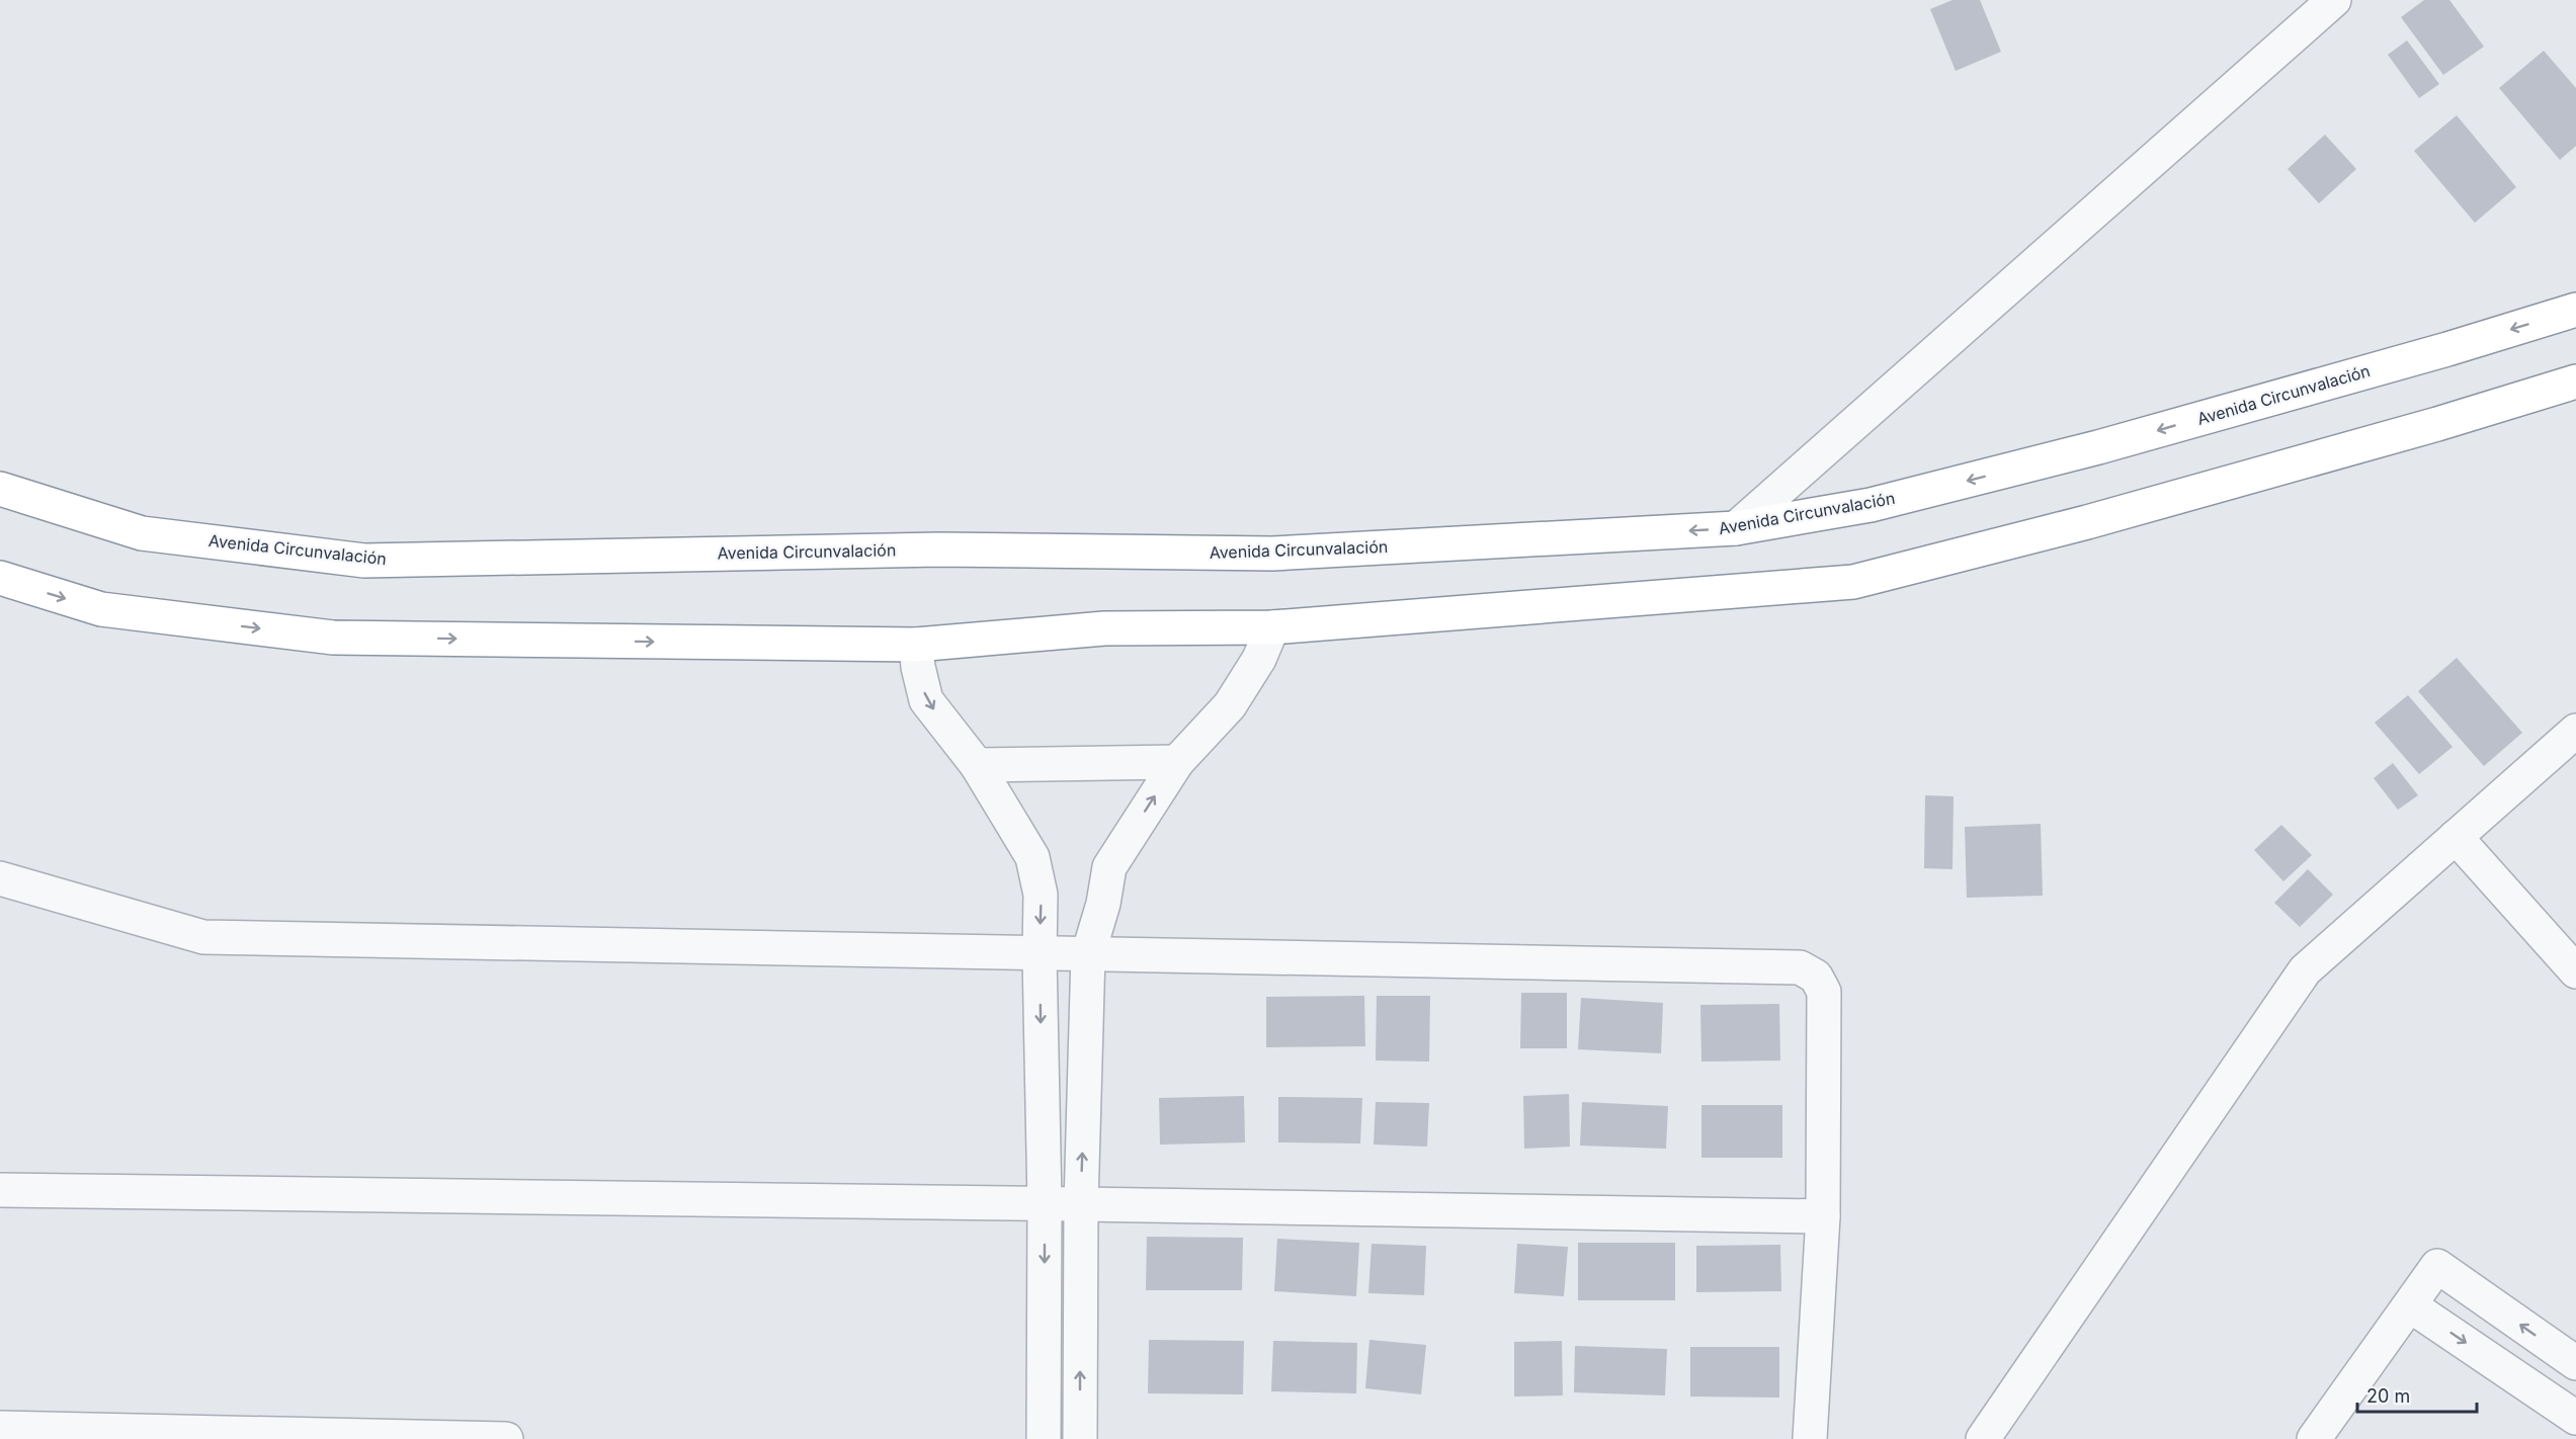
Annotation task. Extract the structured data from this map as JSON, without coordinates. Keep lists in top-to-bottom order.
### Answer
{
  "streets": {
    "highway": ["Avenida Circunvalación"]
  },
  "scale_bar": "20 m"
}
